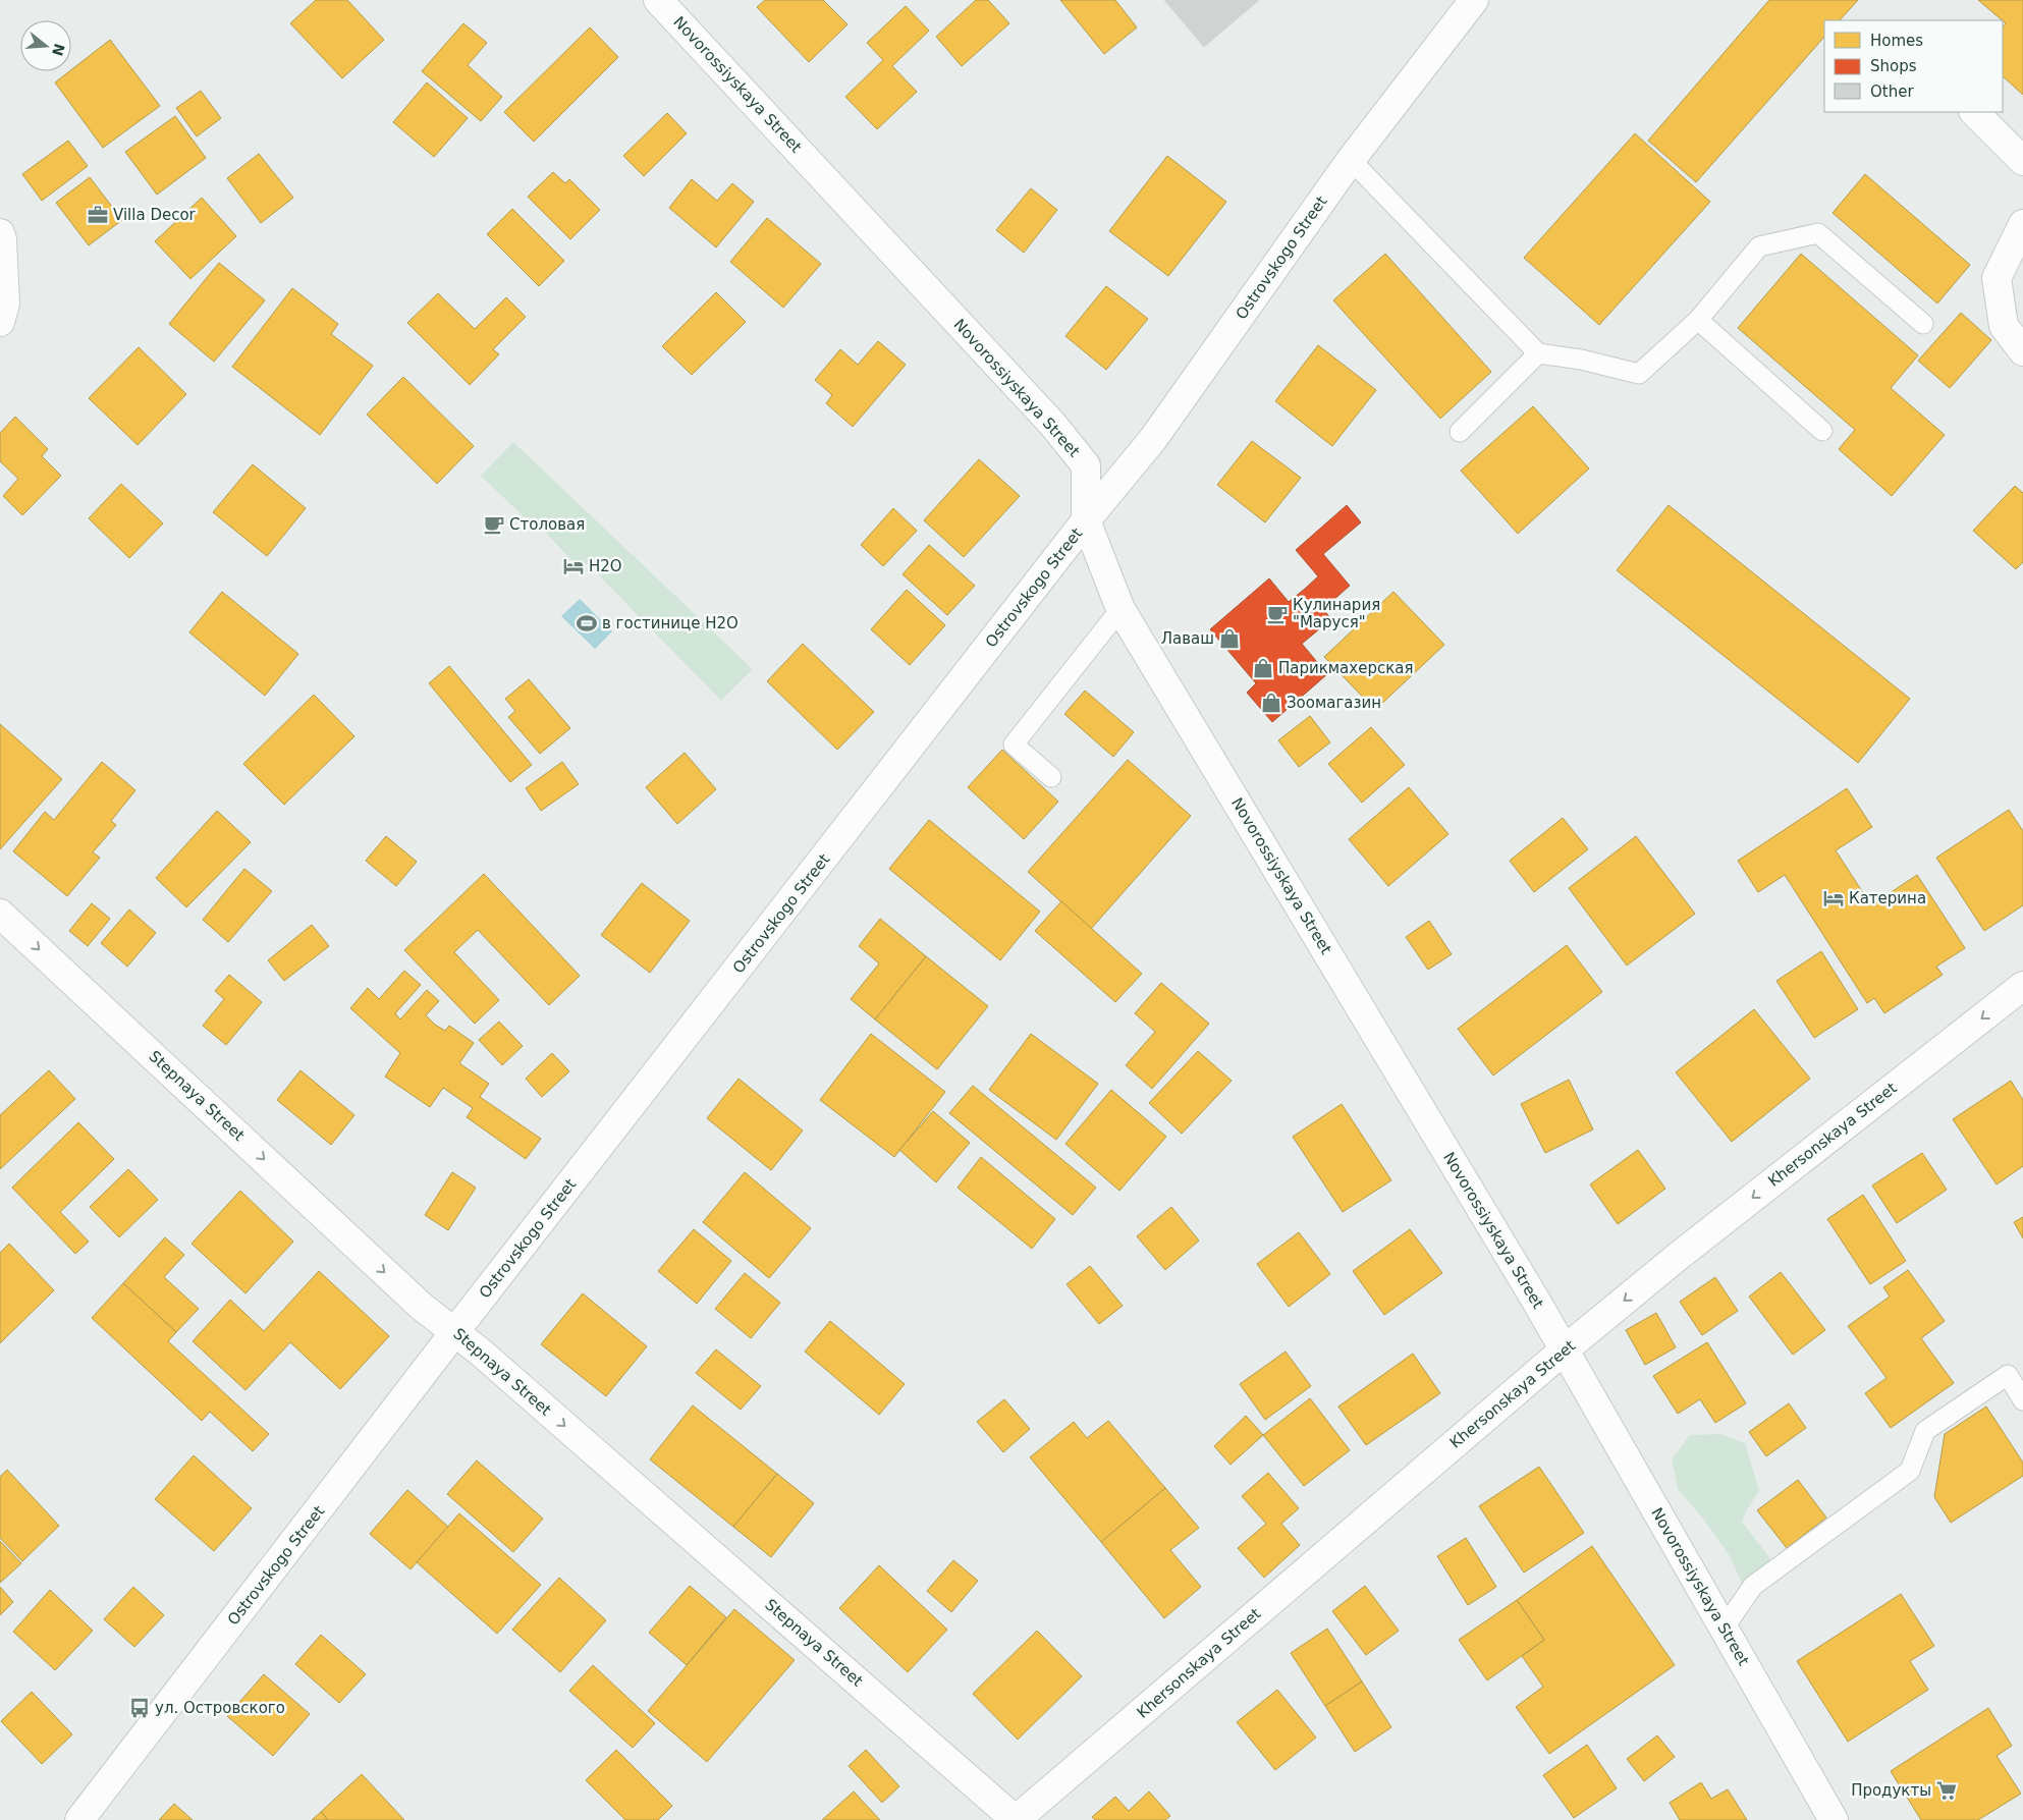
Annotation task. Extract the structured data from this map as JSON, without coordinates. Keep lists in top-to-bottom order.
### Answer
{
  "streets": {
    "street": [
      "Novorossiyskaya Street",
      "Ostrovskogo Street",
      "Stepnaya Street",
      "Khersonskaya Street"
    ]
  },
  "crossings": [
    ["Novorossiyskaya Street", "Ostrovskogo Street"],
    ["Novorossiyskaya Street", "Khersonskaya Street"],
    ["Ostrovskogo Street", "Stepnaya Street"],
    ["Stepnaya Street", "Khersonskaya Street"]
  ],
  "one_way": ["Stepnaya Street", "Khersonskaya Street"],
  "places": {
    "office": ["Villa Decor"],
    "cafe": ["Столовая", "Кулинария \"Маруся\""],
    "hotel": ["H2O", "Катерина"],
    "sports": ["в гостинице Н2О"],
    "shop": ["Лаваш", "Парикмахерская", "Зоомагазин"],
    "bus stop": ["ул. Островского"],
    "supermarket": ["Продукты"]
  },
  "legend": ["Homes", "Shops", "Other"],
  "north": "right"
}
